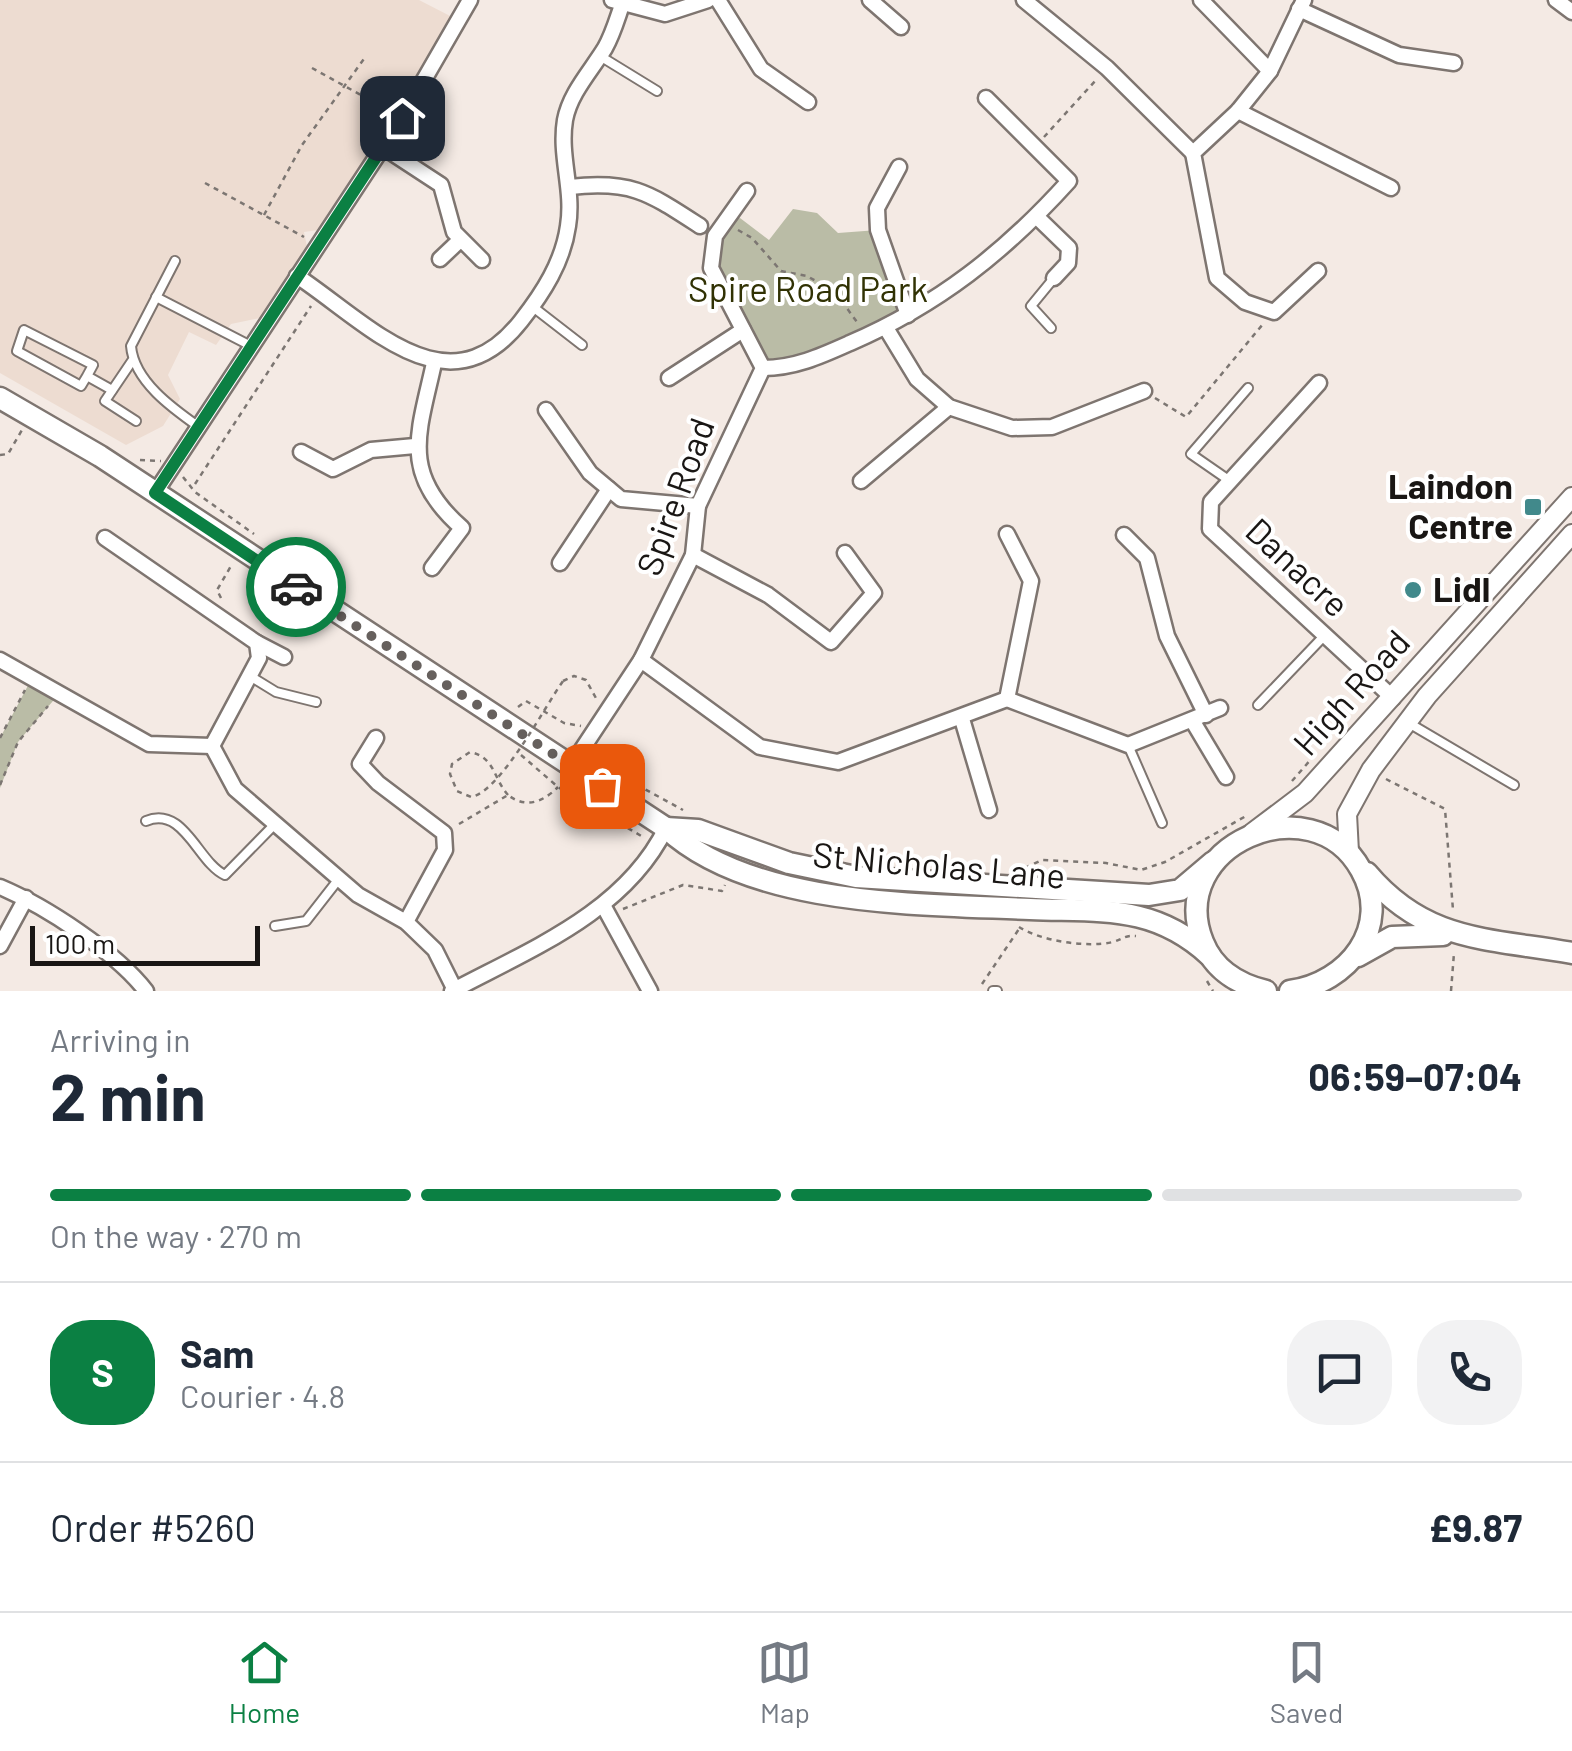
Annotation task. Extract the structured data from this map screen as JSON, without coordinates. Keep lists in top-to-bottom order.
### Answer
{
  "streets": {
    "main road": ["St Nicholas Lane"],
    "street": ["Spire Road", "Danacre", "High Road"]
  },
  "crossings": [
    ["Spire Road", "St Nicholas Lane"],
    ["Danacre", "High Road"],
    ["High Road", "St Nicholas Lane"]
  ],
  "parks": ["Spire Road Park"],
  "places": {
    "transit": ["Laindon Centre"],
    "other": ["Lidl"]
  },
  "scale_bar": "100 m",
  "page": {
    "scale": "100 m",
    "heading": ["2 min", "Arriving in", "06:59–07:04"],
    "panel": [
      "Sam",
      "Courier · 4.8",
      "Order #5260",
      "£9.87"
    ],
    "bar": "On the way · 270 m",
    "round": "S",
    "tabs": ["Home", "Map", "Saved"]
  }
}
